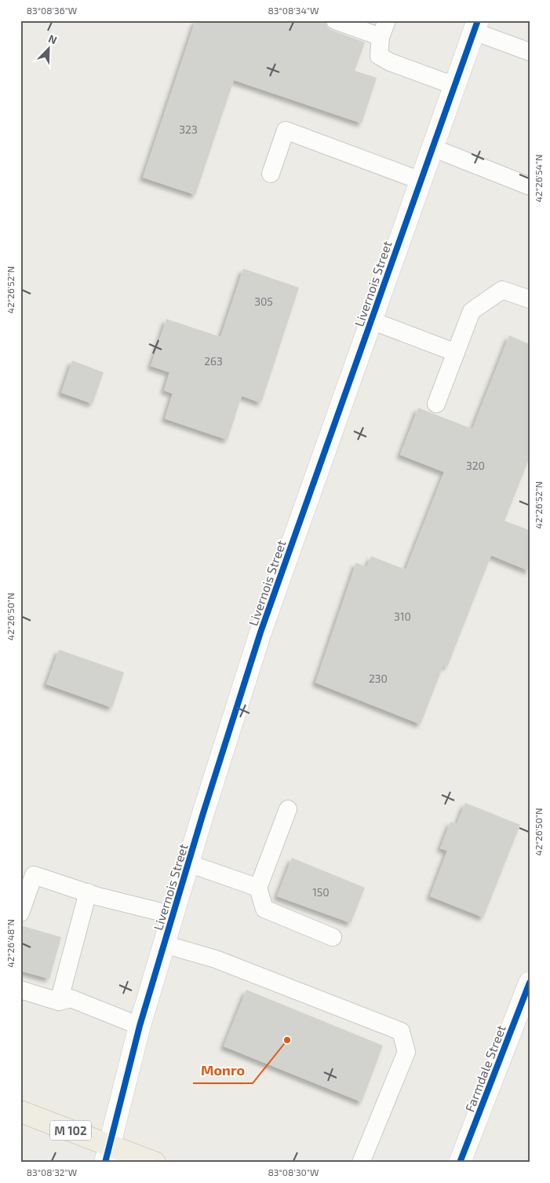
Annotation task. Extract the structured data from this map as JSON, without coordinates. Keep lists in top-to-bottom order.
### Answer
{
  "streets": {
    "highway": ["M 102"],
    "street": ["Livernois Street", "Farmdale Street"]
  },
  "crossings": [
    ["Livernois Street", "M 102"]
  ],
  "places": ["Monro"],
  "house_numbers": [
    "323",
    "305",
    "263",
    "320",
    "310",
    "230",
    "150"
  ],
  "north": "top right",
  "coordinates": [
    "83°08'36\"W",
    "83°08'34\"W",
    "42°26'54\"N",
    "42°26'52\"N",
    "42°26'50\"N",
    "42°26'48\"N",
    "83°08'32\"W",
    "83°08'30\"W"
  ]
}
